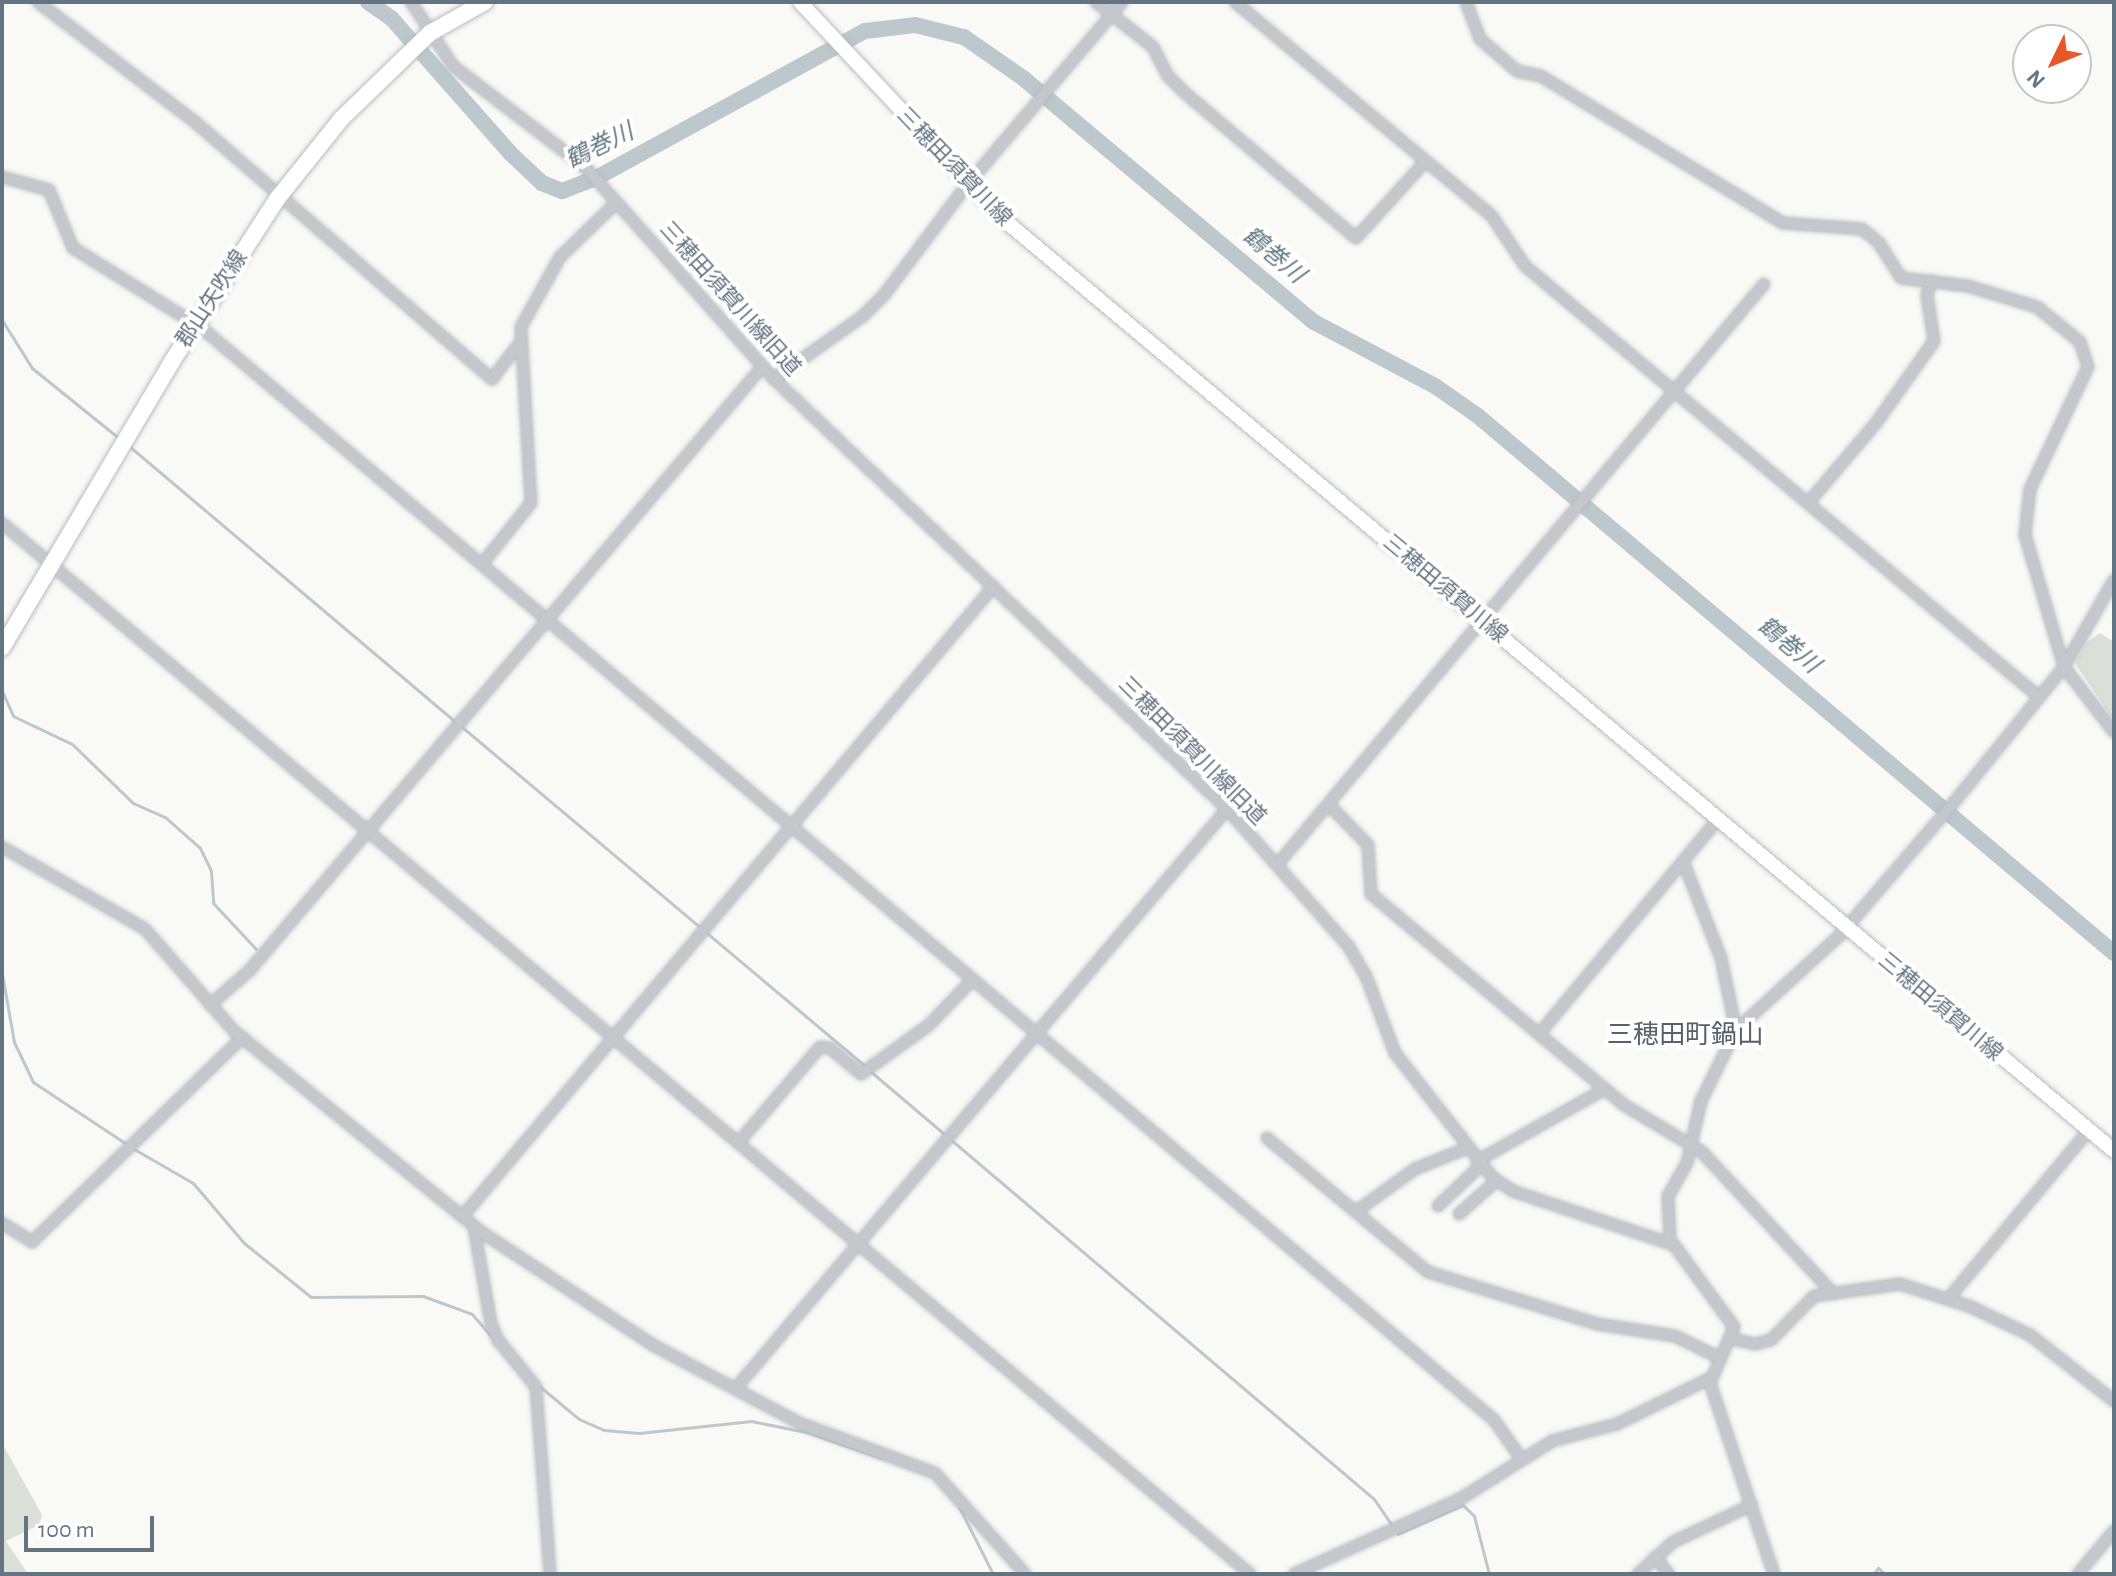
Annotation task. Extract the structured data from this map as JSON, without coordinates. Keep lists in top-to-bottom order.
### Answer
{
  "streets": {
    "main road": ["三穂田須賀川線", "郡山矢吹線"],
    "street": ["三穂田須賀川線旧道"]
  },
  "crossings": [
    ["郡山矢吹線", "三穂田須賀川線旧道"]
  ],
  "districts": ["三穂田町鍋山"],
  "water": ["鶴巻川"],
  "scale_bar": "100 m",
  "north": "bottom left"
}
